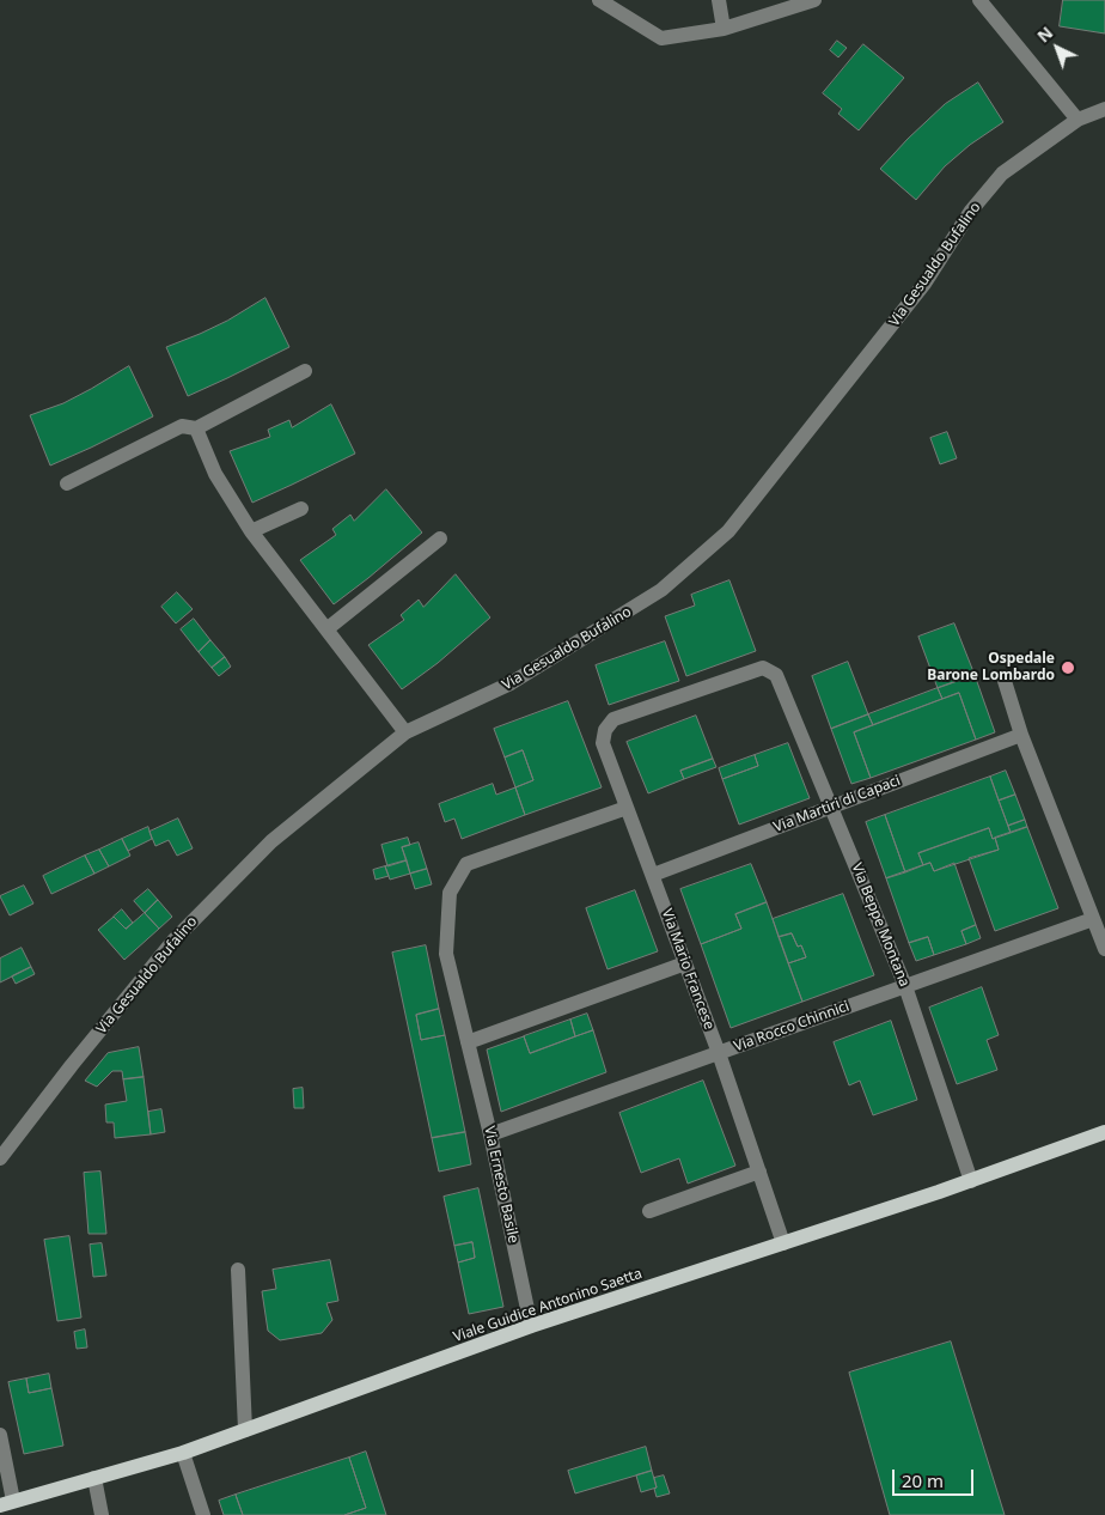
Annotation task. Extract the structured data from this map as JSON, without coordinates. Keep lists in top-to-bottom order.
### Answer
{
  "streets": {
    "main road": ["Viale Guidice Antonino Saetta"],
    "street": [
      "Via Gesualdo Bufalino",
      "Via Martiri di Capaci",
      "Via Beppe Montana",
      "Via Mario Francese",
      "Via Rocco Chinnici",
      "Via Ernesto Basile"
    ]
  },
  "crossings": [
    ["Via Martiri di Capaci", "Via Beppe Montana"],
    ["Via Martiri di Capaci", "Via Mario Francese"],
    ["Via Beppe Montana", "Via Mario Francese"],
    ["Via Beppe Montana", "Via Rocco Chinnici"],
    ["Via Beppe Montana", "Viale Guidice Antonino Saetta"],
    ["Via Mario Francese", "Via Rocco Chinnici"],
    ["Via Mario Francese", "Via Ernesto Basile"],
    ["Via Mario Francese", "Viale Guidice Antonino Saetta"],
    ["Via Rocco Chinnici", "Via Ernesto Basile"],
    ["Via Ernesto Basile", "Viale Guidice Antonino Saetta"]
  ],
  "places": ["Ospedale Barone Lombardo"],
  "scale_bar": "20 m",
  "north": "top left"
}
